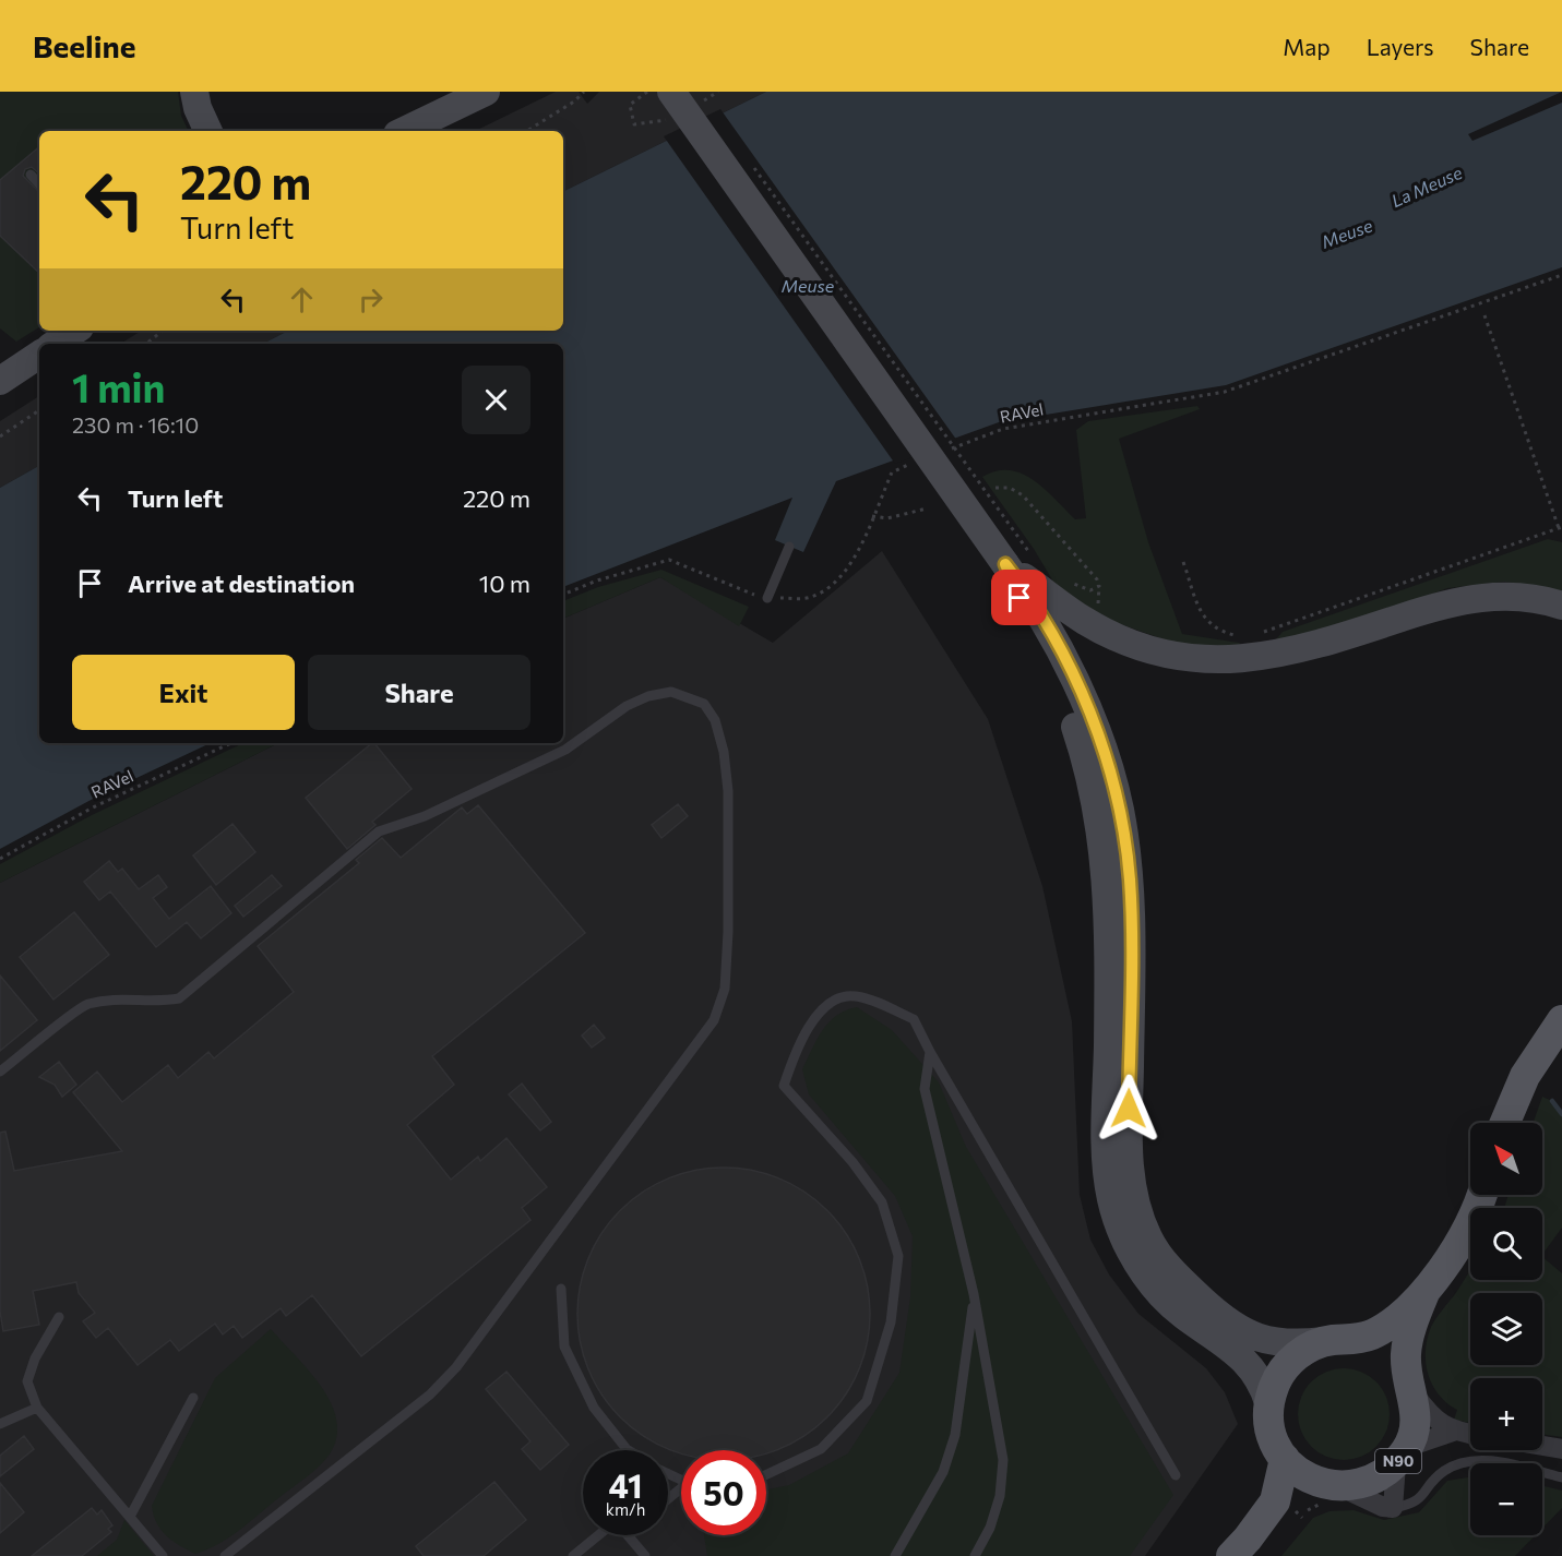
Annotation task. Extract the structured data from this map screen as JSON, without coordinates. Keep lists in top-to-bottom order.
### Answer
{
  "streets": {
    "main road": ["N90"],
    "path": ["RAVel"]
  },
  "water": ["La Meuse", "Meuse"],
  "north": "top left",
  "page": {
    "header": "Beeline",
    "nav": ["Map", "Layers", "Share"],
    "turn": ["220 m", "Turn left"],
    "heading": ["1 min", "230 m · 16:10"],
    "list": [
      {
        "name": "Turn left",
        "value": "220 m"
      },
      {
        "name": "Arrive at destination",
        "value": "10 m"
      }
    ],
    "buttons": ["Exit", "Share"],
    "map_buttons": ["+", "−"],
    "speed": "41 km/h",
    "limit": "50"
  }
}
